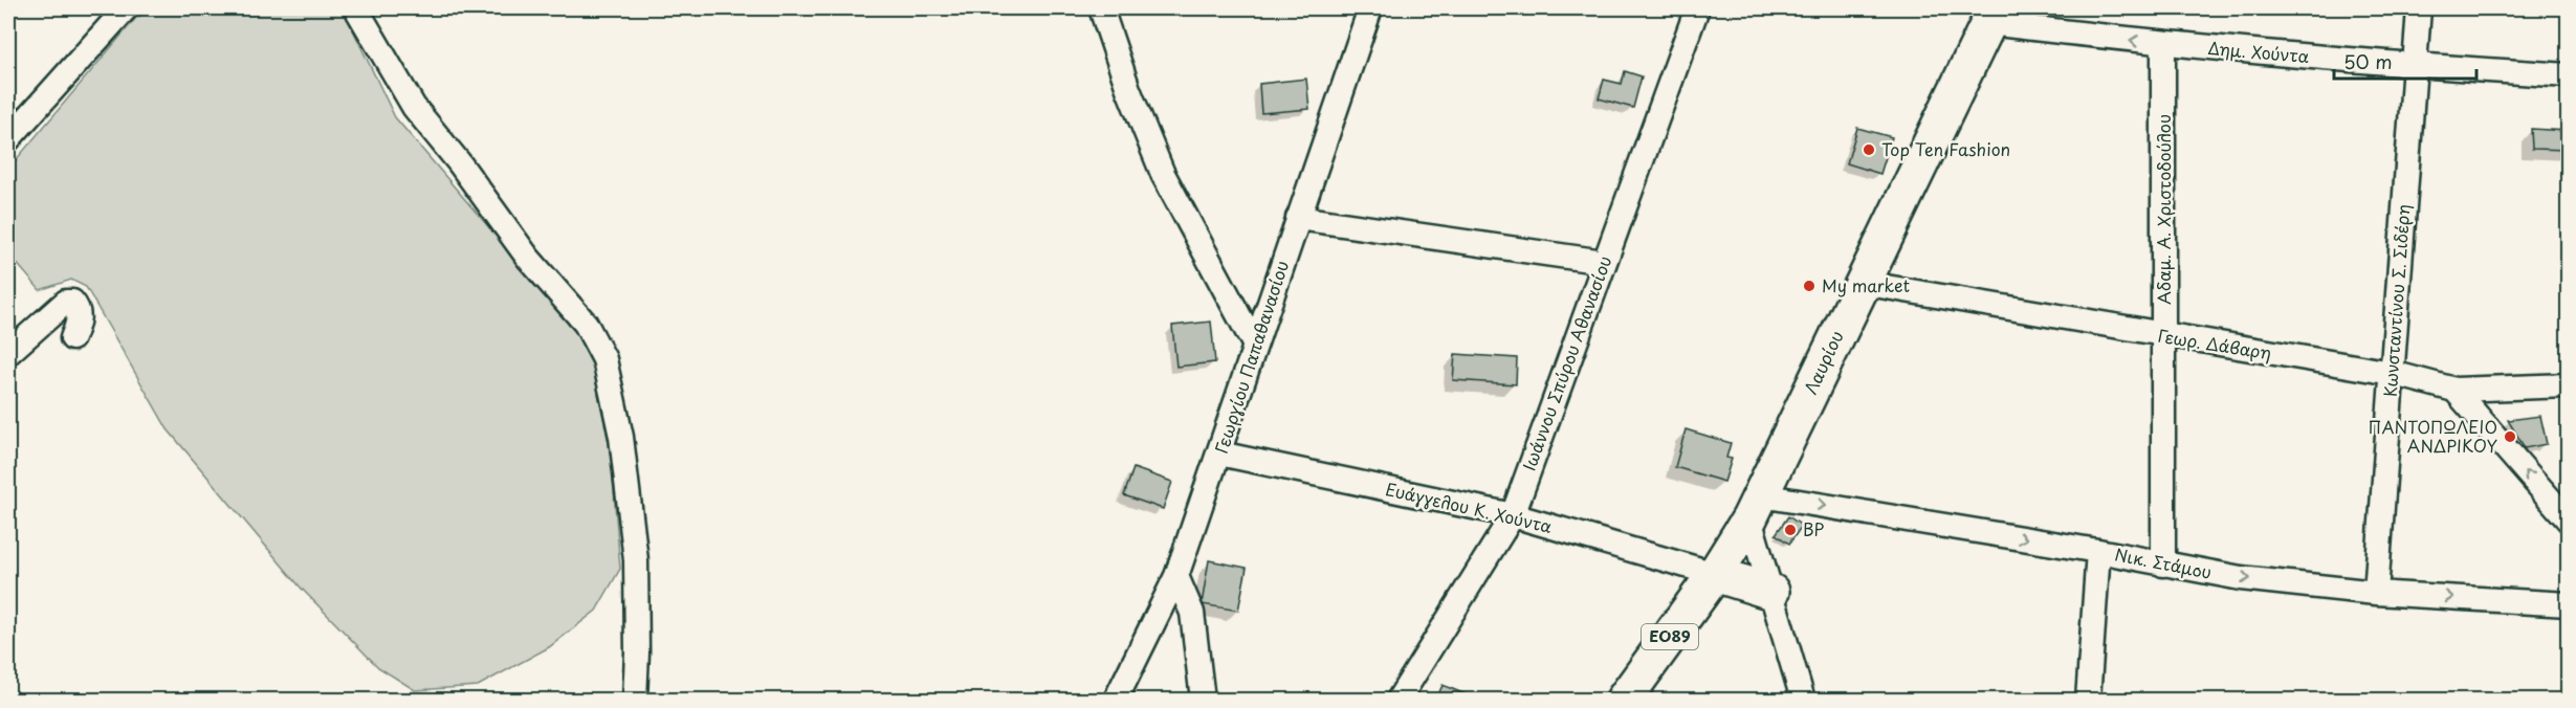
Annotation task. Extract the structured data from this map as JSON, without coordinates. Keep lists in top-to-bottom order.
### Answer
{
  "streets": {
    "main road": ["Λαυρίου", "ΕΟ89"],
    "street": [
      "Δημ. Χούντα",
      "Αδαμ. Α. Χριστοδούλου",
      "Κωνσταντίνου Σ. Σιδέρη",
      "Γεωρ. Δάβαρη",
      "Γεωργίου Παπαθανασίου",
      "Ιωάννου Σπύρου Αθανασίου",
      "Ευάγγελου Κ. Χούντα",
      "Νικ. Στάμου"
    ]
  },
  "crossings": [
    ["Δημ. Χούντα", "Αδαμ. Α. Χριστοδούλου"],
    ["Δημ. Χούντα", "Κωνσταντίνου Σ. Σιδέρη"],
    ["Δημ. Χούντα", "Λαυρίου"],
    ["Αδαμ. Α. Χριστοδούλου", "Γεωρ. Δάβαρη"],
    ["Αδαμ. Α. Χριστοδούλου", "Νικ. Στάμου"],
    ["Κωνσταντίνου Σ. Σιδέρη", "Γεωρ. Δάβαρη"],
    ["Κωνσταντίνου Σ. Σιδέρη", "Νικ. Στάμου"],
    ["Γεωρ. Δάβαρη", "Λαυρίου"],
    ["Γεωργίου Παπαθανασίου", "Ευάγγελου Κ. Χούντα"],
    ["Λαυρίου", "Ευάγγελου Κ. Χούντα"],
    ["Λαυρίου", "Νικ. Στάμου"],
    ["Ιωάννου Σπύρου Αθανασίου", "Ευάγγελου Κ. Χούντα"]
  ],
  "one_way": ["Νικ. Στάμου"],
  "places": [
    "Top Ten Fashion",
    "My market",
    "ΠΑΝΤΟΠΩΛΕΙΟ ΑΝΔΡΙΚΟΥ",
    "BP"
  ],
  "scale_bar": "50 m"
}
